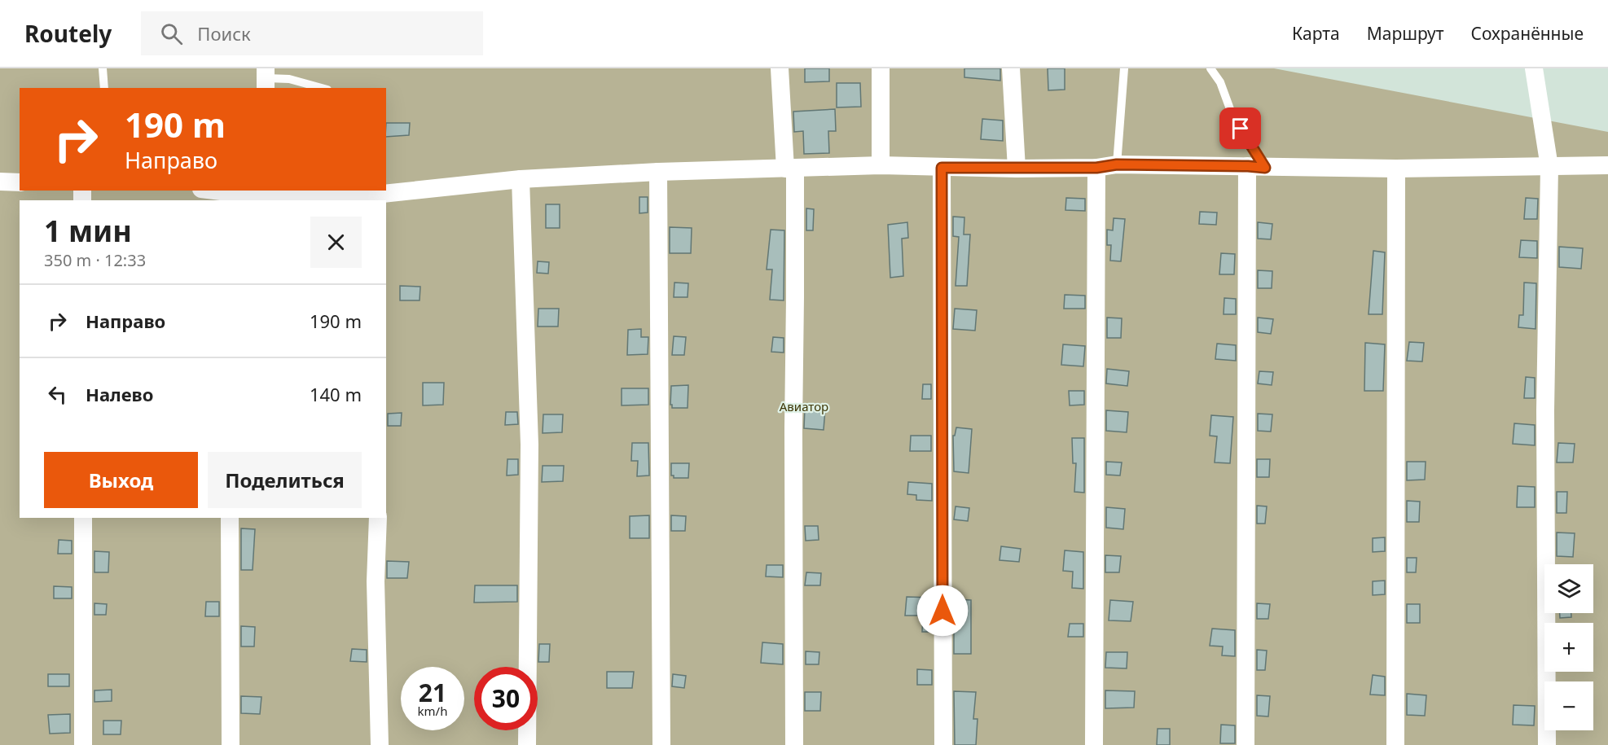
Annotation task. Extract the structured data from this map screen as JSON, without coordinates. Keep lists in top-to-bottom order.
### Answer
{
  "parks": ["Авиатор"],
  "page": {
    "header": "Routely",
    "search": "Поиск",
    "nav": ["Карта", "Маршрут", "Сохранённые"],
    "turn": ["190 m", "Направо"],
    "heading": ["1 мин", "350 m · 12:33"],
    "list": [
      {
        "name": "Направо",
        "value": "190 m"
      },
      {
        "name": "Налево",
        "value": "140 m"
      }
    ],
    "buttons": ["Выход", "Поделиться"],
    "map_buttons": ["+", "−"],
    "speed": "21 km/h",
    "limit": "30"
  }
}
